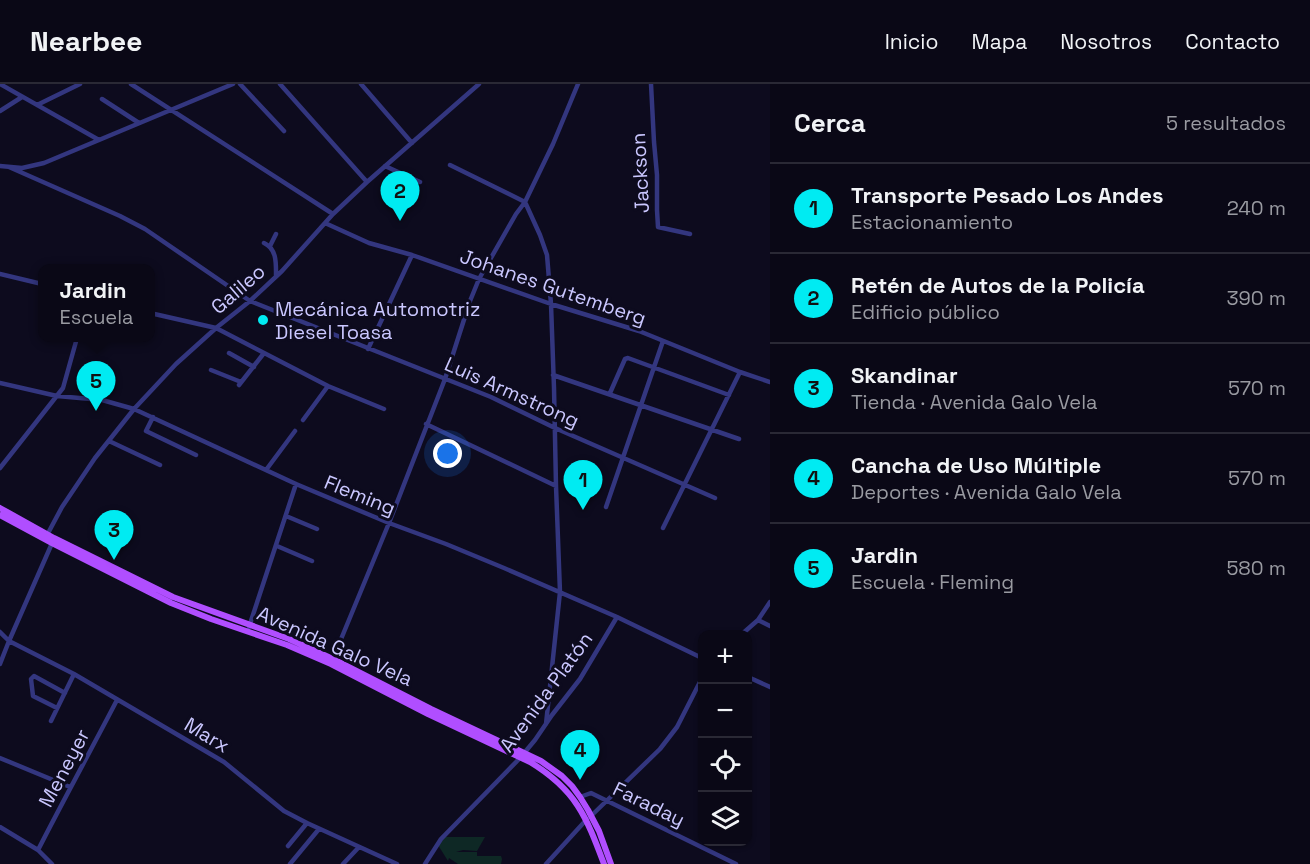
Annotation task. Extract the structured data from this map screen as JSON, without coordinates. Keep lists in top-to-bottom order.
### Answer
{
  "streets": {
    "main road": ["Avenida Galo Vela"],
    "street": [
      "Jackson",
      "Johanes Gutemberg",
      "Galileo",
      "Luis Armstrong",
      "Fleming",
      "Avenida Platón",
      "Marx",
      "Meneyer",
      "Faraday"
    ]
  },
  "crossings": [
    ["Johanes Gutemberg", "Galileo"],
    ["Galileo", "Luis Armstrong"],
    ["Galileo", "Fleming"],
    ["Galileo", "Avenida Galo Vela"],
    ["Galileo", "Marx"],
    ["Fleming", "Avenida Platón"],
    ["Avenida Galo Vela", "Avenida Platón"],
    ["Avenida Galo Vela", "Faraday"],
    ["Marx", "Meneyer"]
  ],
  "places": ["Mecánica Automotriz Diesel Toasa"],
  "page": {
    "header": "Nearbee",
    "nav": [
      "Inicio",
      "Mapa",
      "Nosotros",
      "Contacto"
    ],
    "heading": ["Cerca", "5 resultados"],
    "list": [
      {
        "mark": "1",
        "name": "Transporte Pesado Los Andes",
        "note": "Estacionamiento",
        "value": "240 m"
      },
      {
        "mark": "2",
        "name": "Retén de Autos de la Policía",
        "note": "Edificio público",
        "value": "390 m"
      },
      {
        "mark": "3",
        "name": "Skandinar",
        "note": "Tienda · Avenida Galo Vela",
        "value": "570 m"
      },
      {
        "mark": "4",
        "name": "Cancha de Uso Múltiple",
        "note": "Deportes · Avenida Galo Vela",
        "value": "570 m"
      },
      {
        "mark": "5",
        "name": "Jardin",
        "note": "Escuela · Fleming",
        "value": "580 m"
      }
    ],
    "pins": [
      "2",
      "5",
      "1",
      "3",
      "4"
    ],
    "popup": ["Jardin", "Escuela"],
    "map_buttons": ["+", "−"]
  }
}
